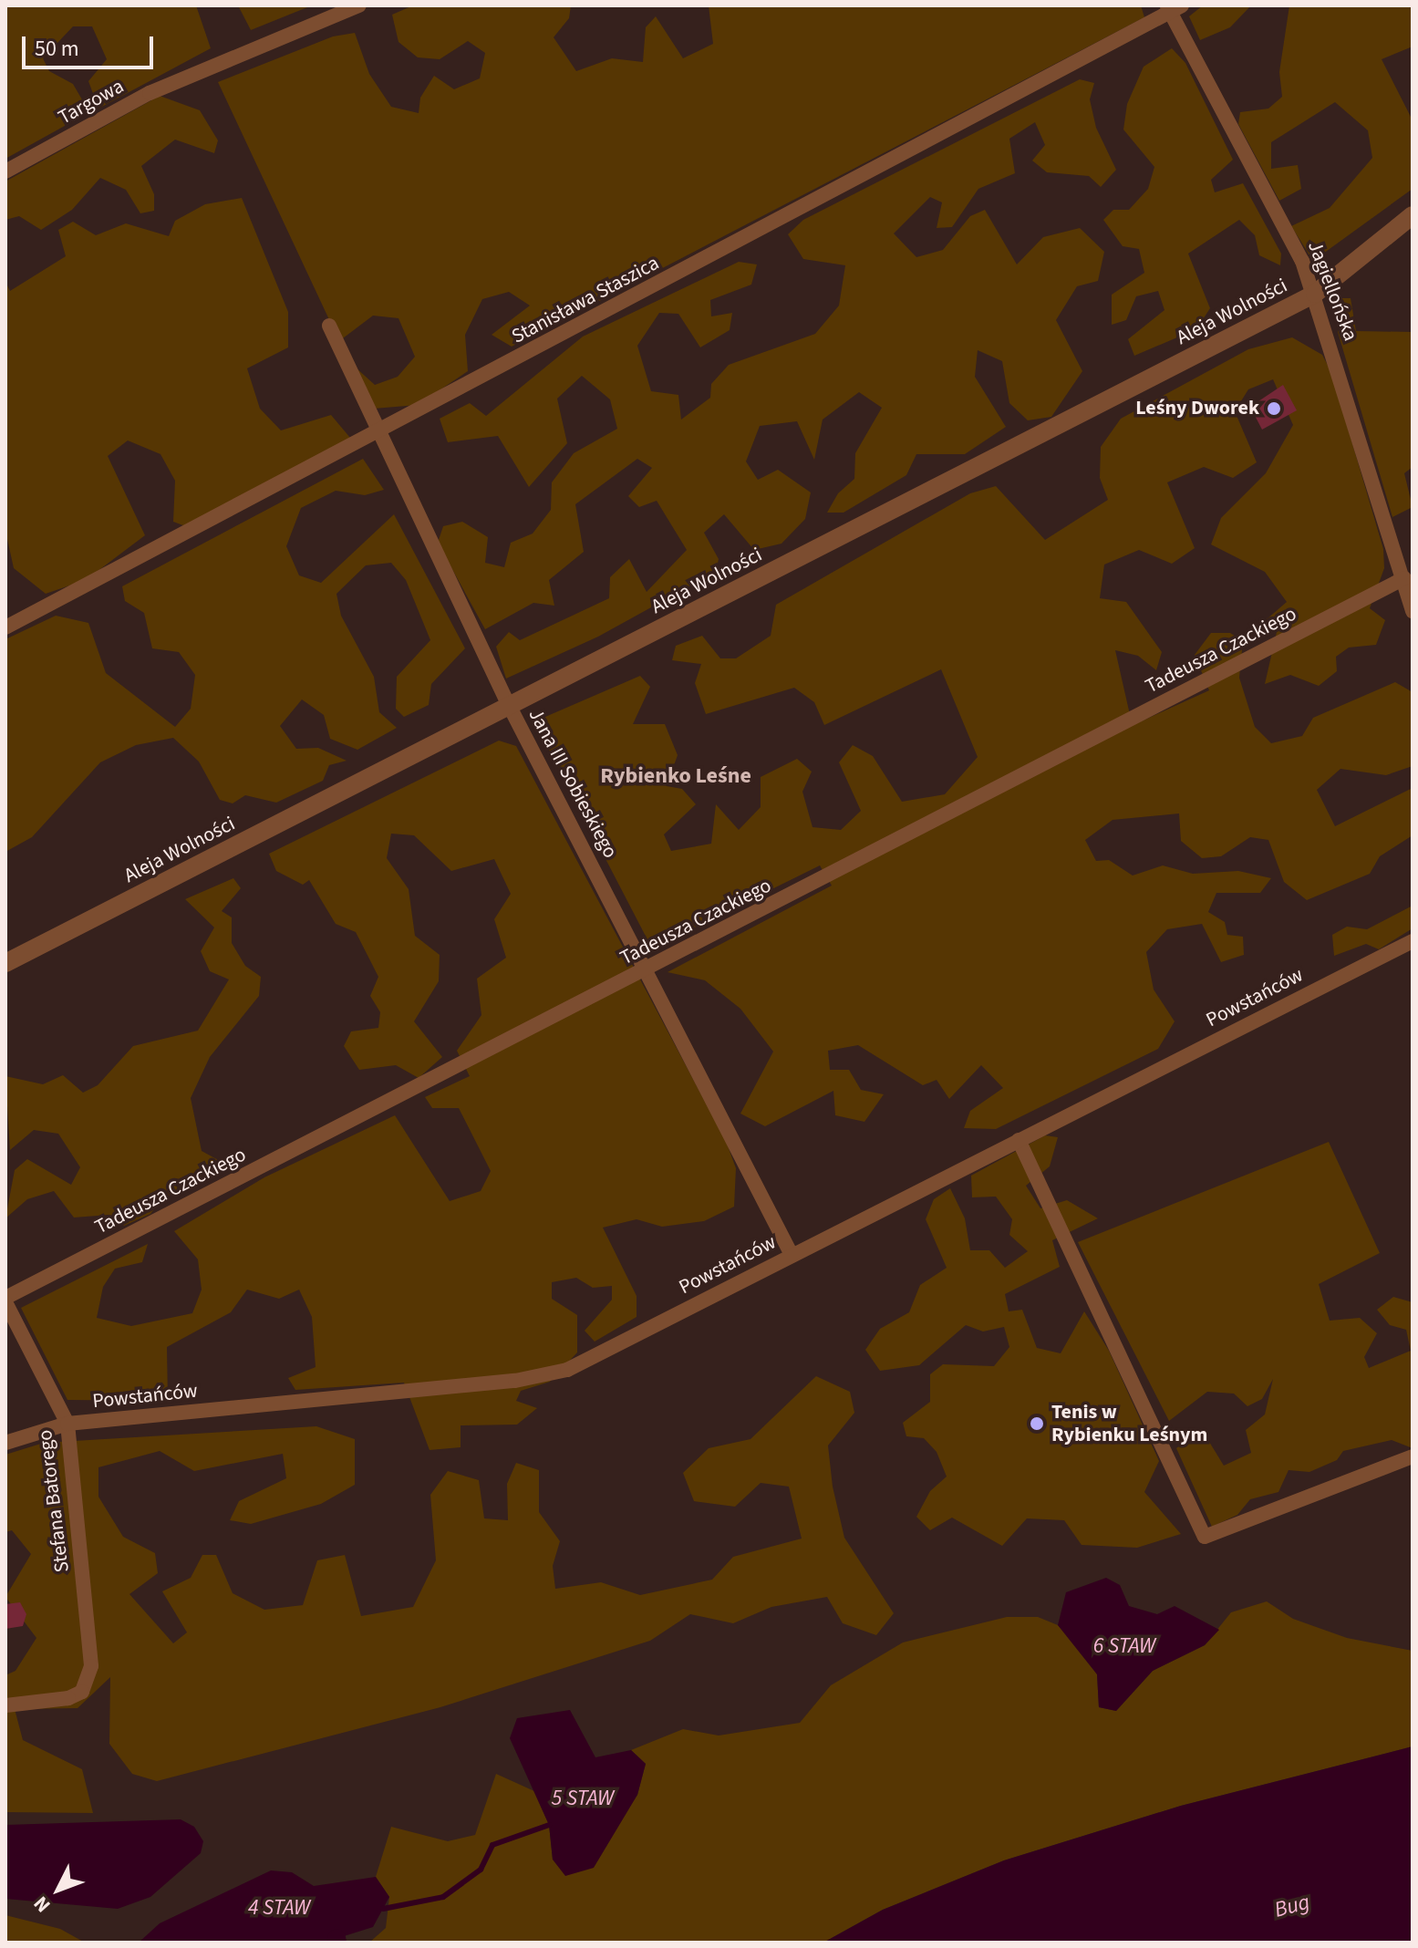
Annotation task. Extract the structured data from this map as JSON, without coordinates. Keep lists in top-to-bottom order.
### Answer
{
  "streets": {
    "street": [
      "Targowa",
      "Jagiellońska",
      "Stanisława Staszica",
      "Aleja Wolności",
      "Tadeusza Czackiego",
      "Jana III Sobieskiego",
      "Powstańców",
      "Stefana Batorego"
    ]
  },
  "crossings": [
    ["Jagiellońska", "Stanisława Staszica"],
    ["Jagiellońska", "Aleja Wolności"],
    ["Jagiellońska", "Tadeusza Czackiego"],
    ["Stanisława Staszica", "Jana III Sobieskiego"],
    ["Aleja Wolności", "Jana III Sobieskiego"],
    ["Tadeusza Czackiego", "Jana III Sobieskiego"],
    ["Tadeusza Czackiego", "Stefana Batorego"],
    ["Jana III Sobieskiego", "Powstańców"],
    ["Powstańców", "Stefana Batorego"]
  ],
  "districts": ["Rybienko Leśne"],
  "water": [
    "6 STAW",
    "5 STAW",
    "Bug",
    "4 STAW"
  ],
  "places": ["Leśny Dworek", "Tenis w Rybienku Leśnym"],
  "scale_bar": "50 m",
  "north": "bottom left"
}
